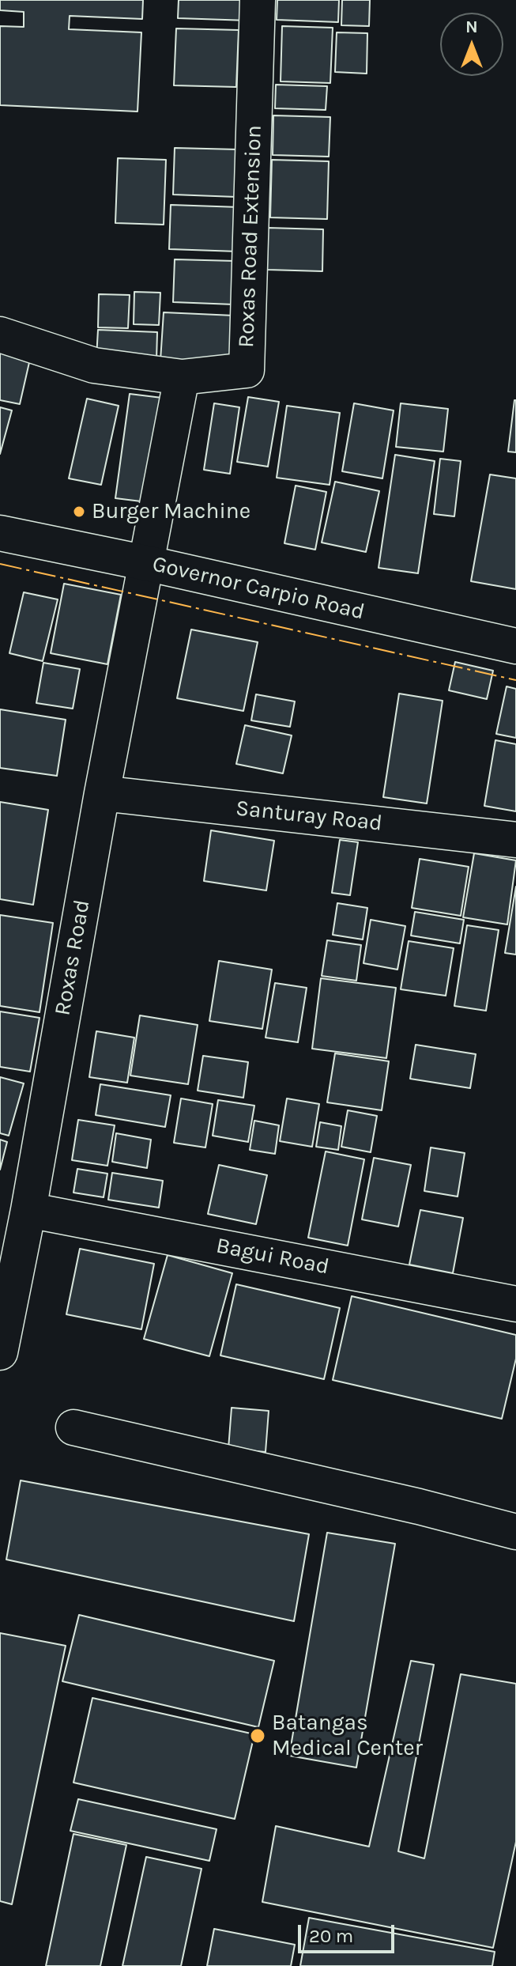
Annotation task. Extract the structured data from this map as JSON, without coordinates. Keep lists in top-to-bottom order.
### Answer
{
  "streets": {
    "street": [
      "Roxas Road Extension",
      "Governor Carpio Road",
      "Santuray Road",
      "Roxas Road",
      "Bagui Road"
    ]
  },
  "crossings": [
    ["Governor Carpio Road", "Roxas Road"],
    ["Santuray Road", "Roxas Road"],
    ["Roxas Road", "Bagui Road"]
  ],
  "places": ["Burger Machine", "Batangas Medical Center"],
  "scale_bar": "20 m",
  "north": "top"
}
